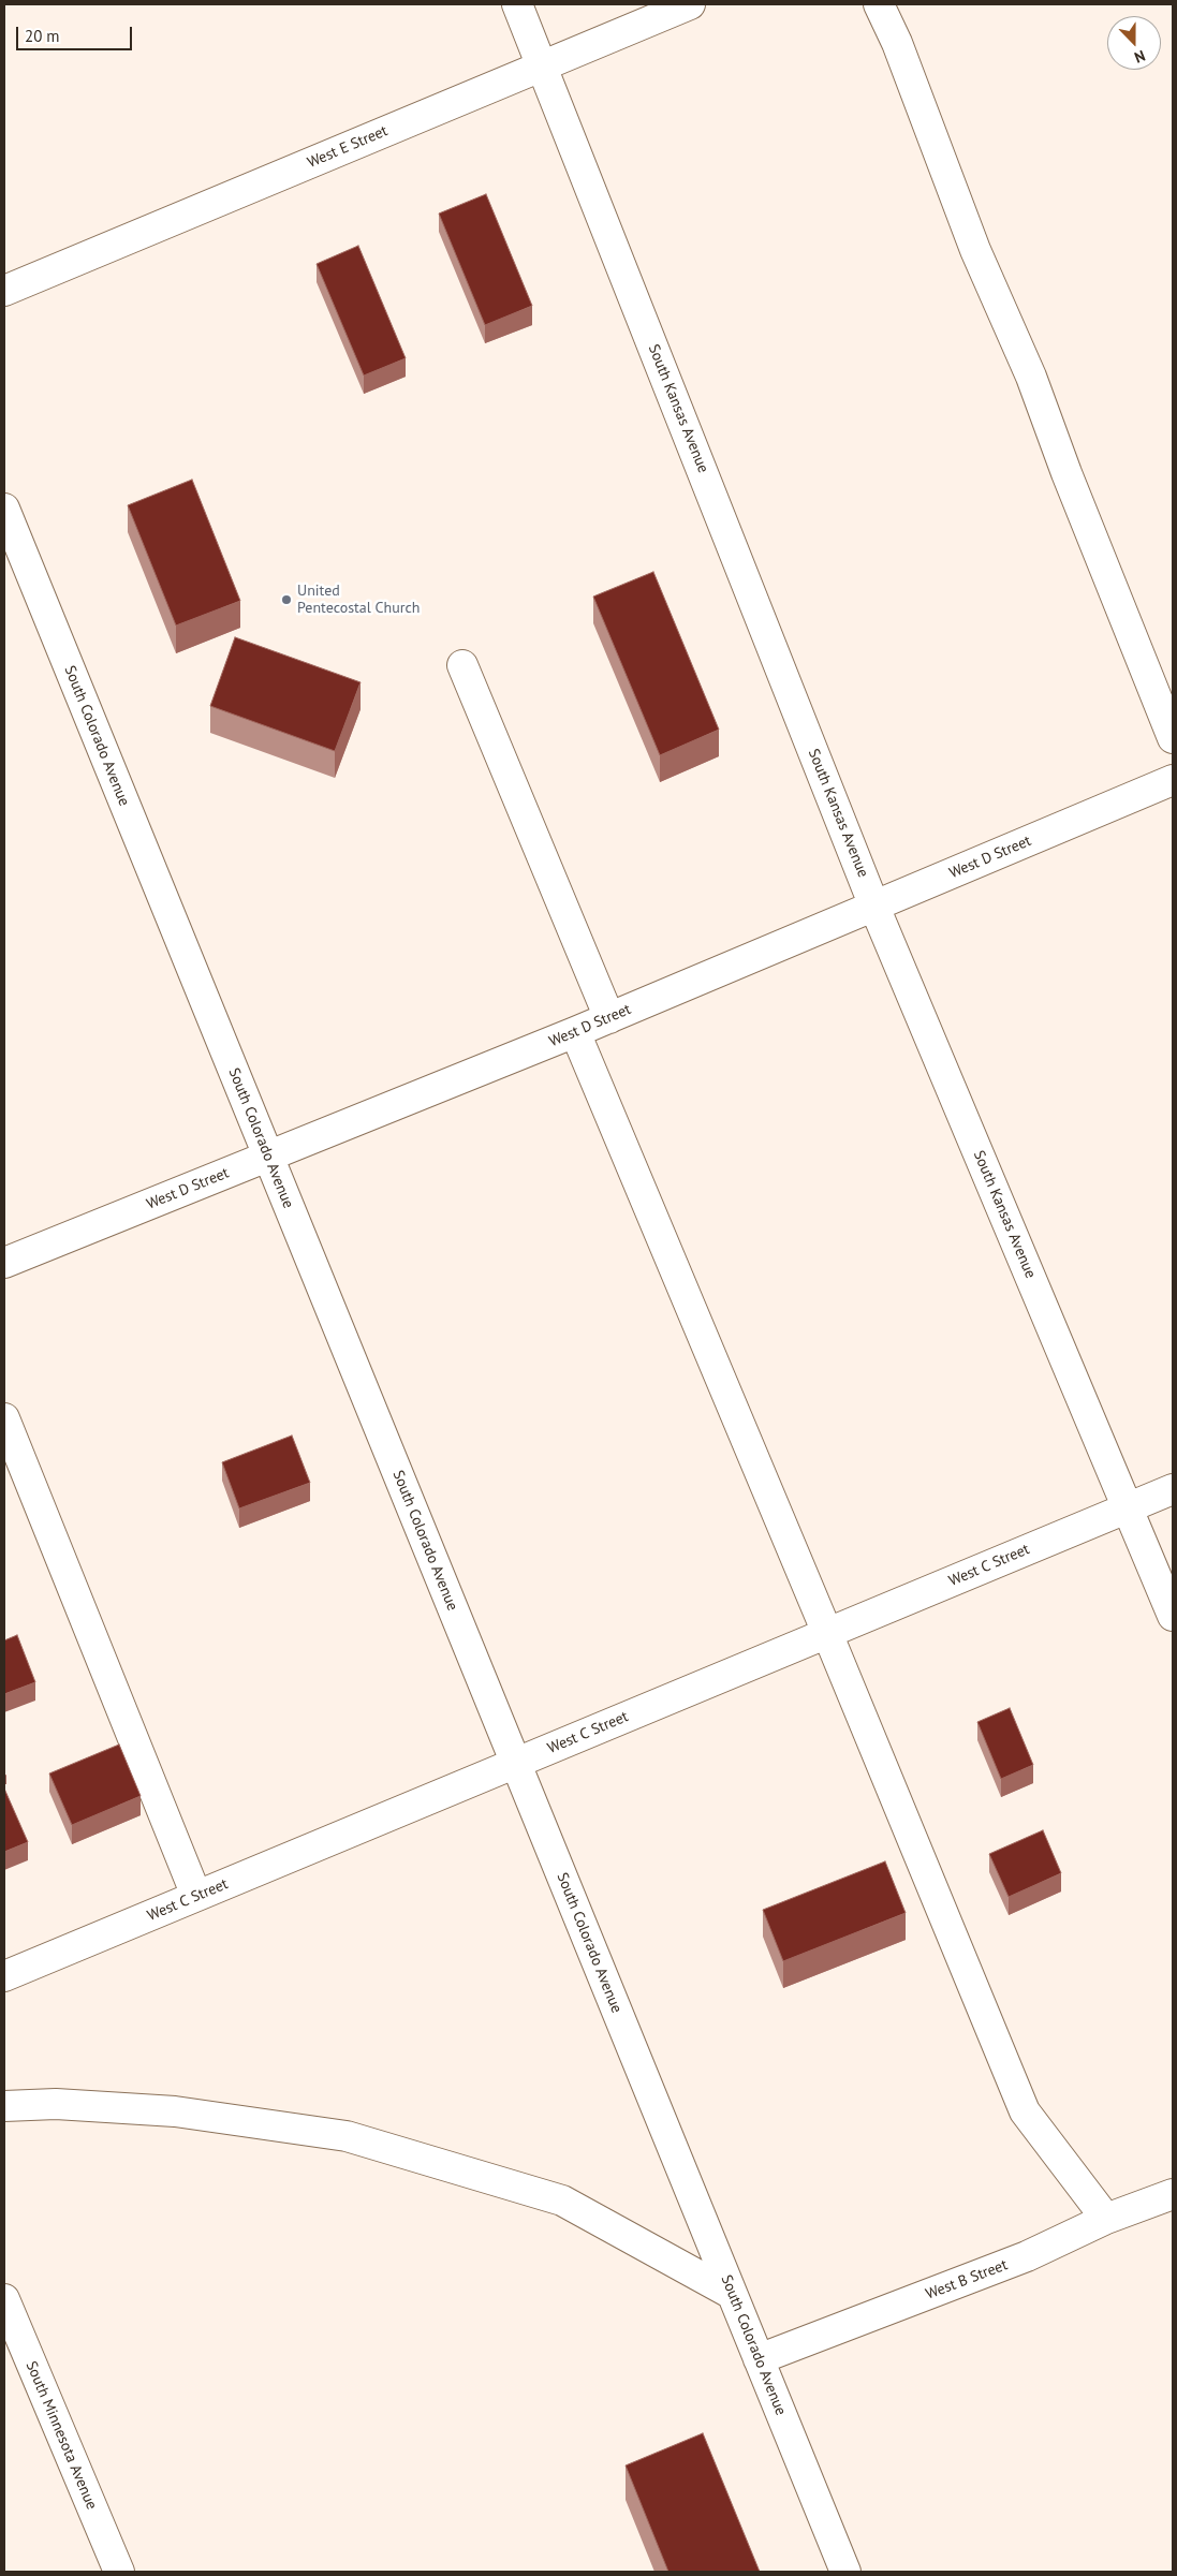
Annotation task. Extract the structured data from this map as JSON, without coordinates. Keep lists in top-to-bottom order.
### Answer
{
  "streets": {
    "street": [
      "West E Street",
      "South Kansas Avenue",
      "South Colorado Avenue",
      "West D Street",
      "West C Street",
      "West B Street",
      "South Minnesota Avenue"
    ]
  },
  "crossings": [
    ["West E Street", "South Kansas Avenue"],
    ["South Kansas Avenue", "West D Street"],
    ["South Kansas Avenue", "West C Street"],
    ["South Colorado Avenue", "West D Street"],
    ["South Colorado Avenue", "West C Street"],
    ["South Colorado Avenue", "West B Street"]
  ],
  "places": ["United Pentecostal Church"],
  "scale_bar": "20 m",
  "north": "bottom"
}
